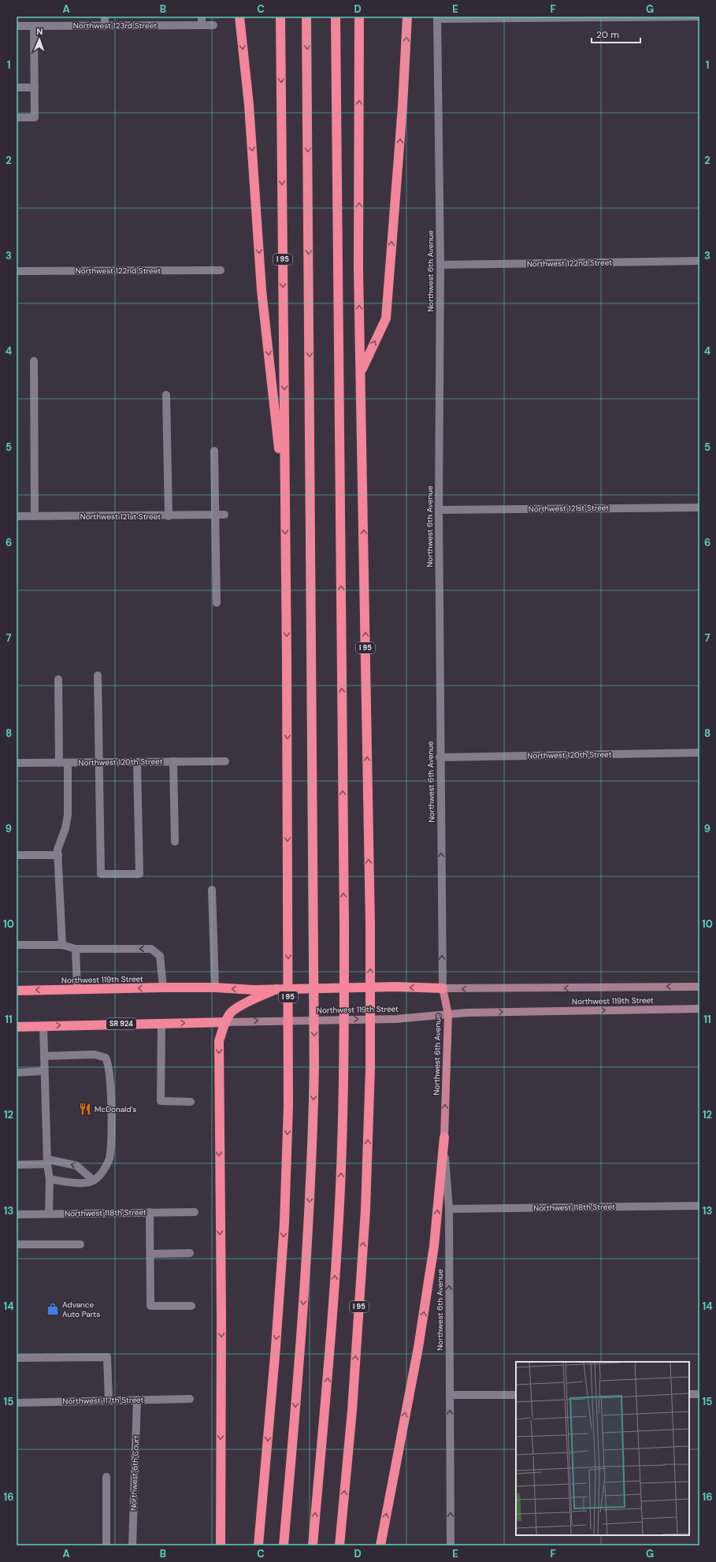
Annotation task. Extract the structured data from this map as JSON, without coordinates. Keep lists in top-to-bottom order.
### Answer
{
  "streets": {
    "highway": ["I 95", "Northwest 119th Street", "SR 924"],
    "main road": ["Northwest 6th Avenue"],
    "street": [
      "Northwest 123rd Street",
      "Northwest 122nd Street",
      "Northwest 121st Street",
      "Northwest 120th Street",
      "Northwest 118th Street",
      "Northwest 117th Street",
      "Northwest 6th Court"
    ]
  },
  "crossings": [
    ["Northwest 122nd Street", "Northwest 6th Avenue"],
    ["Northwest 6th Avenue", "Northwest 121st Street"],
    ["Northwest 6th Avenue", "Northwest 120th Street"],
    ["Northwest 6th Avenue", "Northwest 119th Street"],
    ["Northwest 6th Avenue", "Northwest 118th Street"],
    ["Northwest 117th Street", "Northwest 6th Court"]
  ],
  "one_way": ["Northwest 6th Avenue"],
  "places": {
    "restaurant": ["McDonald's"],
    "shop": ["Advance Auto Parts"]
  },
  "scale_bar": "20 m",
  "north": "top",
  "grid": {
    "columns": [
      "A",
      "B",
      "C",
      "D",
      "E",
      "F",
      "G"
    ],
    "rows": [
      "1",
      "2",
      "3",
      "4",
      "5",
      "6",
      "7",
      "8",
      "9",
      "10",
      "11",
      "12",
      "13",
      "14",
      "15",
      "16"
    ]
  }
}
